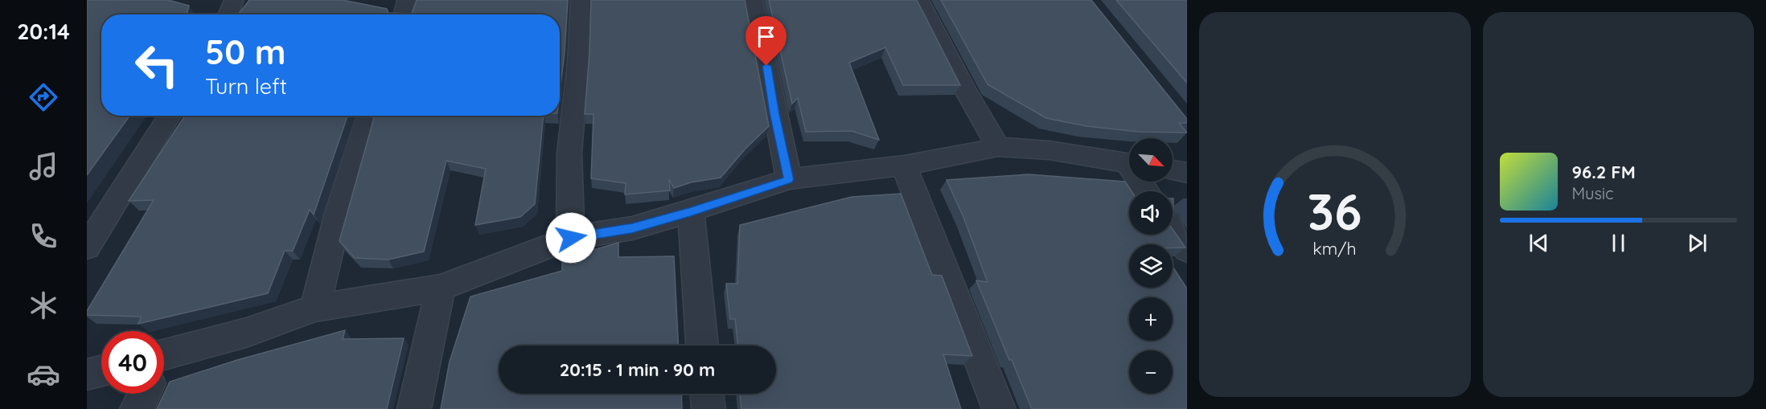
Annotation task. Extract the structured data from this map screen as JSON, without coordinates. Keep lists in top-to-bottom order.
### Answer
{
  "north": "bottom right",
  "page": {
    "tabs": "20:14",
    "turn": ["50 m", "Turn left"],
    "map_buttons": ["+", "−"],
    "song": ["96.2 FM", "Music"],
    "limit": "40",
    "trip": "20:15 · 1 min · 90 m",
    "gauge": ["36", "km/h"]
  }
}
